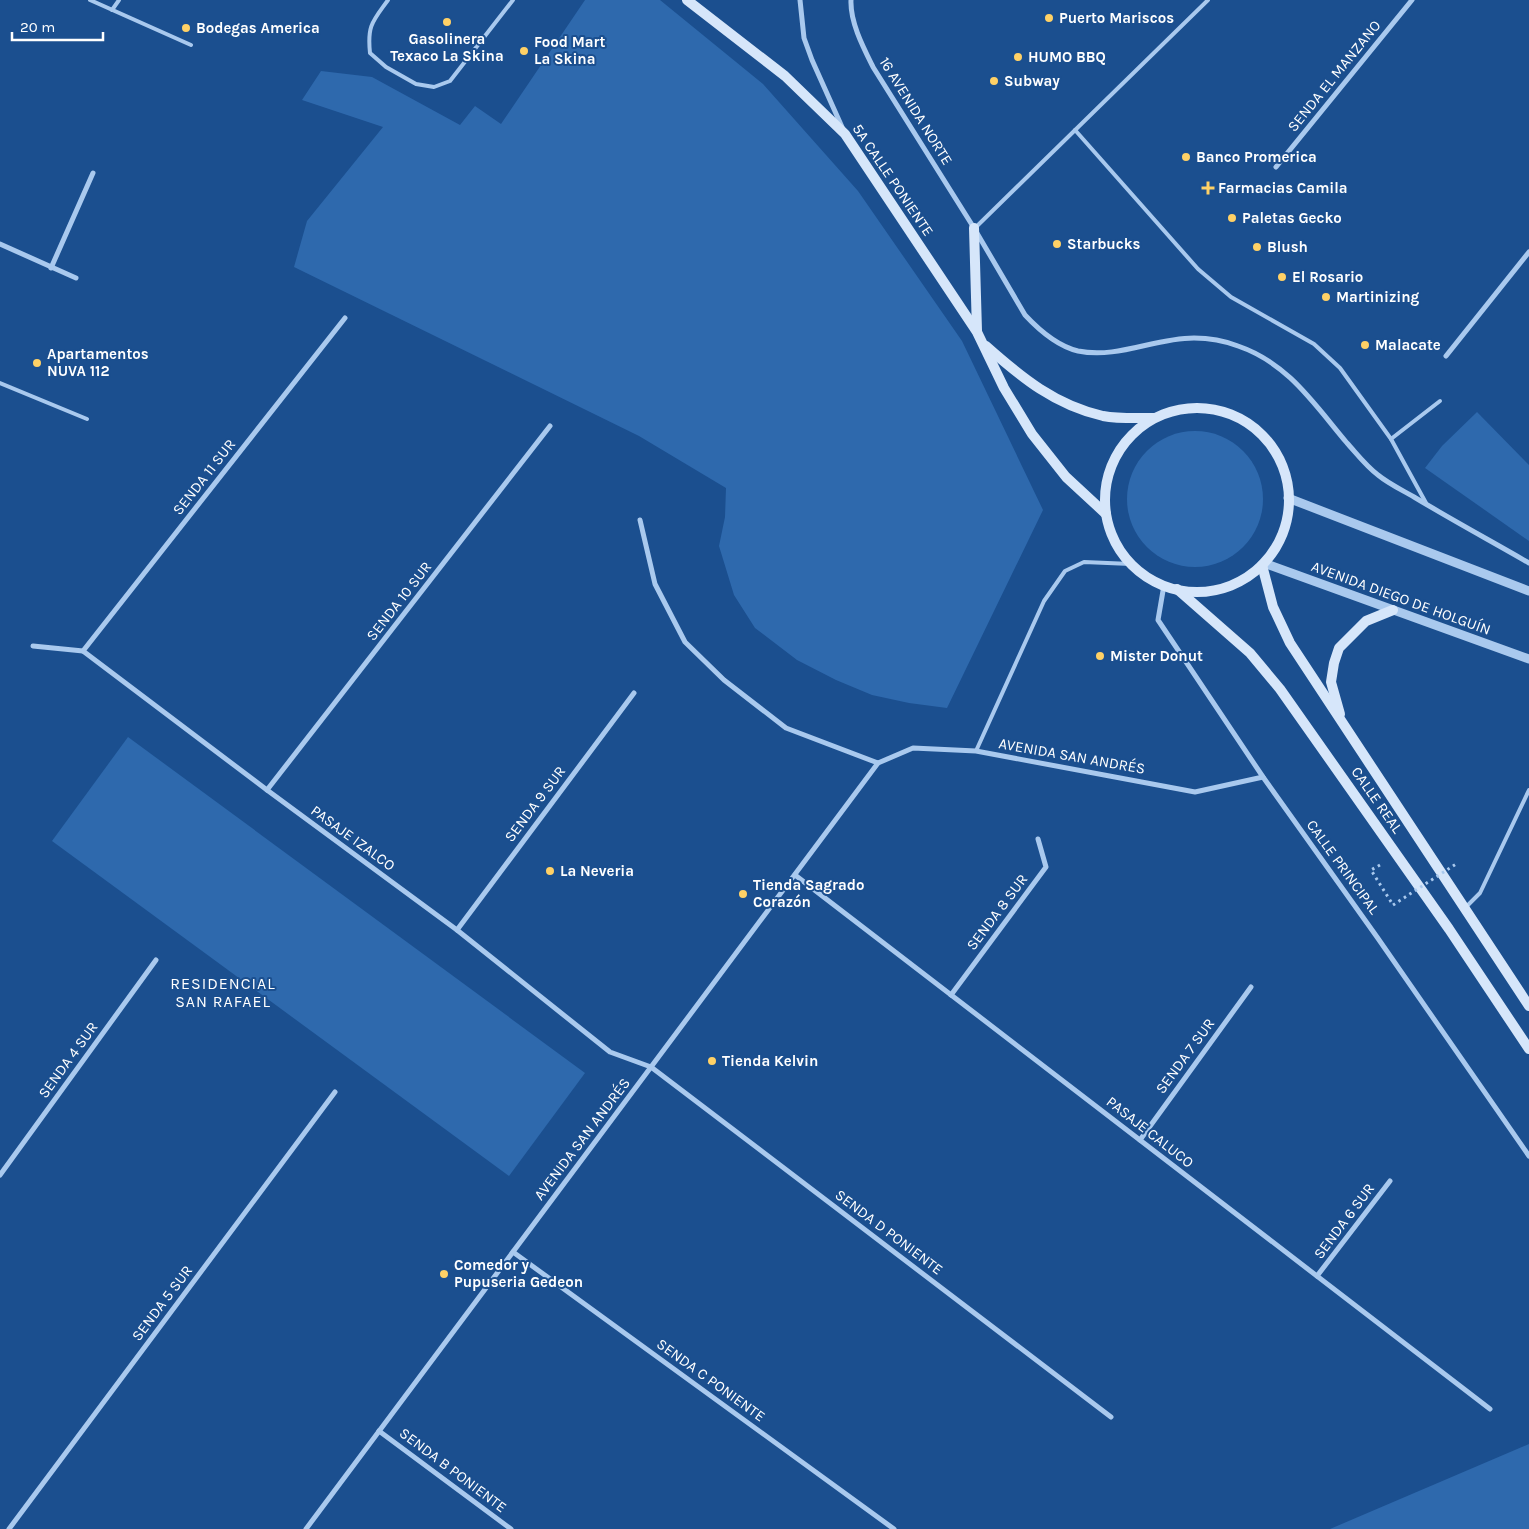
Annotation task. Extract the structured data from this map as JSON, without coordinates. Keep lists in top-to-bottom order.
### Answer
{
  "streets": {
    "main road": ["5A CALLE PONIENTE", "CALLE REAL"],
    "street": [
      "SENDA EL MANZANO",
      "16 AVENIDA NORTE",
      "SENDA 11 SUR",
      "AVENIDA DIEGO DE HOLGUÍN",
      "SENDA 10 SUR",
      "AVENIDA SAN ANDRÉS",
      "SENDA 9 SUR",
      "PASAJE IZALCO",
      "CALLE PRINCIPAL",
      "SENDA 8 SUR",
      "SENDA 7 SUR",
      "SENDA 4 SUR",
      "PASAJE CALUCO",
      "SENDA 6 SUR",
      "SENDA D PONIENTE",
      "SENDA 5 SUR",
      "SENDA C PONIENTE",
      "SENDA B PONIENTE"
    ]
  },
  "crossings": [
    ["SENDA 11 SUR", "PASAJE IZALCO"],
    ["AVENIDA DIEGO DE HOLGUÍN", "CALLE REAL"],
    ["SENDA 10 SUR", "PASAJE IZALCO"],
    ["AVENIDA SAN ANDRÉS", "PASAJE IZALCO"],
    ["AVENIDA SAN ANDRÉS", "CALLE PRINCIPAL"],
    ["AVENIDA SAN ANDRÉS", "PASAJE CALUCO"],
    ["AVENIDA SAN ANDRÉS", "SENDA D PONIENTE"],
    ["AVENIDA SAN ANDRÉS", "SENDA C PONIENTE"],
    ["AVENIDA SAN ANDRÉS", "SENDA B PONIENTE"],
    ["SENDA 9 SUR", "PASAJE IZALCO"],
    ["PASAJE IZALCO", "SENDA D PONIENTE"],
    ["SENDA 8 SUR", "PASAJE CALUCO"],
    ["SENDA 7 SUR", "PASAJE CALUCO"],
    ["PASAJE CALUCO", "SENDA 6 SUR"]
  ],
  "districts": ["RESIDENCIAL SAN RAFAEL"],
  "places": {
    "other": [
      "Puerto Mariscos",
      "Gasolinera Texaco La Skina",
      "Bodegas America",
      "Food Mart La Skina",
      "HUMO BBQ",
      "Subway",
      "Banco Promerica",
      "Paletas Gecko",
      "Starbucks",
      "Blush",
      "El Rosario",
      "Martinizing",
      "Malacate",
      "Apartamentos NUVA 112",
      "Mister Donut",
      "La Neveria",
      "Tienda Sagrado Corazón",
      "Tienda Kelvin",
      "Comedor y Pupuseria Gedeon"
    ],
    "health": ["Farmacias Camila"]
  },
  "scale_bar": "20 m"
}
